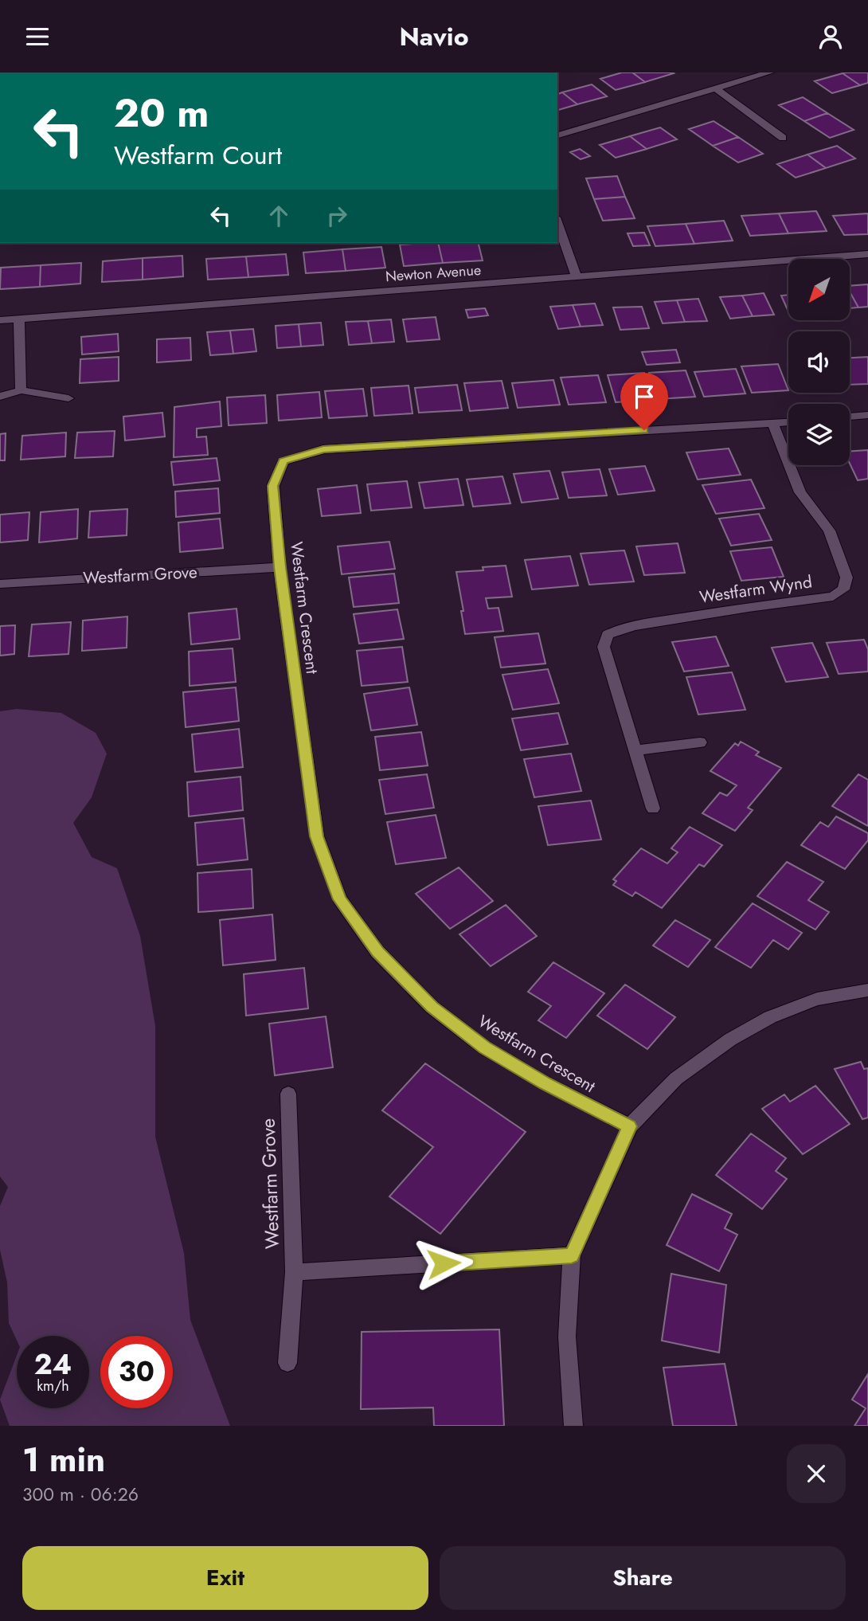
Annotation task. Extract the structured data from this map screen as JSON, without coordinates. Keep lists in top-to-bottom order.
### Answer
{
  "streets": {
    "street": [
      "Newton Avenue",
      "Westfarm Grove",
      "Westfarm Wynd",
      "Westfarm Crescent"
    ]
  },
  "crossings": [
    ["Westfarm Grove", "Westfarm Crescent"],
    ["Westfarm Wynd", "Westfarm Crescent"]
  ],
  "north": "bottom left",
  "page": {
    "header": "Navio",
    "turn": ["20 m", "Westfarm Court"],
    "speed": "24 km/h",
    "limit": "30",
    "heading": ["1 min", "300 m · 06:26"],
    "buttons": ["Exit", "Share"]
  }
}
